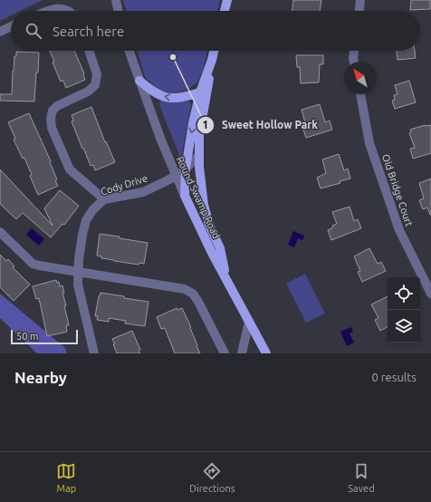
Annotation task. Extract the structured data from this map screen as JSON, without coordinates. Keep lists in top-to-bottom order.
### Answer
{
  "streets": {
    "main road": ["Round Swamp Road"],
    "street": ["Cody Drive", "Old Bridge Court"]
  },
  "crossings": [
    ["Cody Drive", "Round Swamp Road"]
  ],
  "places": ["Sweet Hollow Park"],
  "scale_bar": "50 m",
  "north": "top left",
  "page": {
    "search": "Search here",
    "scale": "50 m",
    "heading": ["Nearby", "0 results"],
    "nav": ["Map", "Directions", "Saved"]
  }
}
